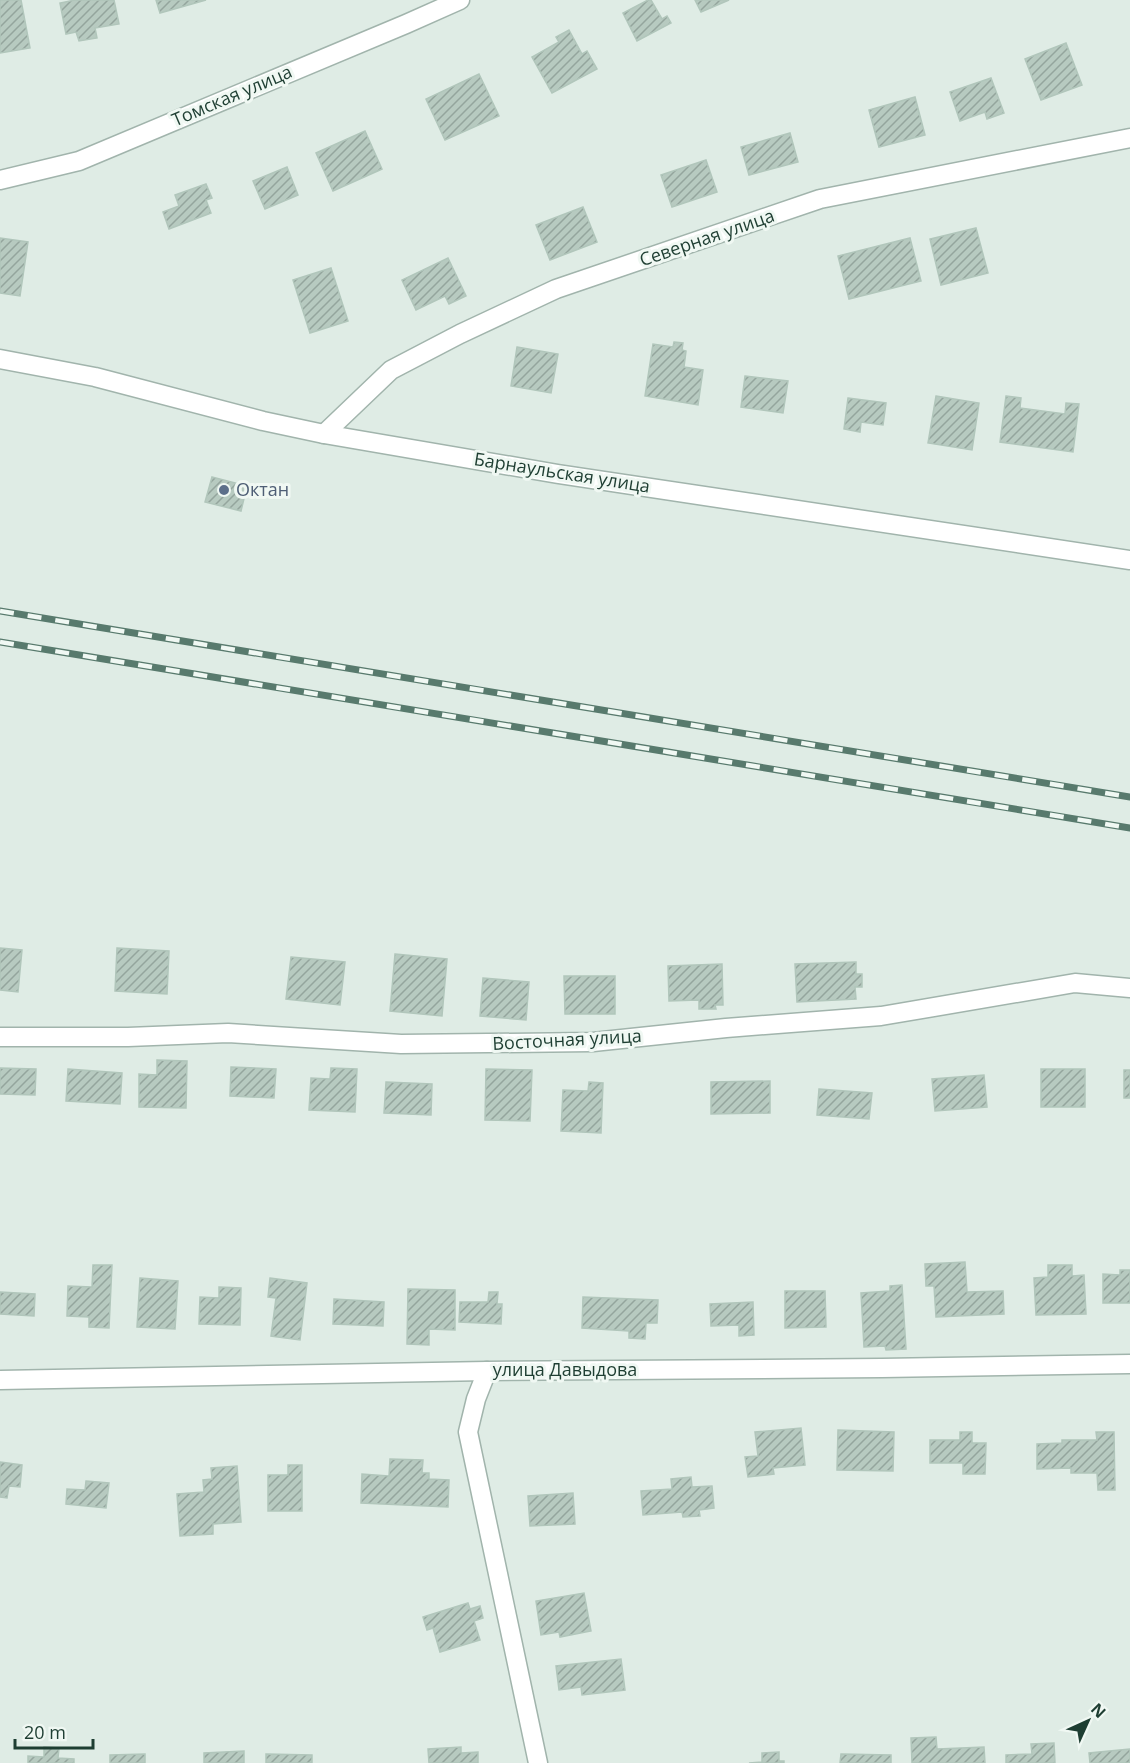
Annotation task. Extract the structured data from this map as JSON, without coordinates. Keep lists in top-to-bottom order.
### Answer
{
  "streets": {
    "street": [
      "Томская улица",
      "Северная улица",
      "Барнаульская улица",
      "Восточная улица",
      "улица Давыдова"
    ]
  },
  "crossings": [
    ["Северная улица", "Барнаульская улица"]
  ],
  "places": ["Октан"],
  "scale_bar": "20 m",
  "north": "top right"
}
